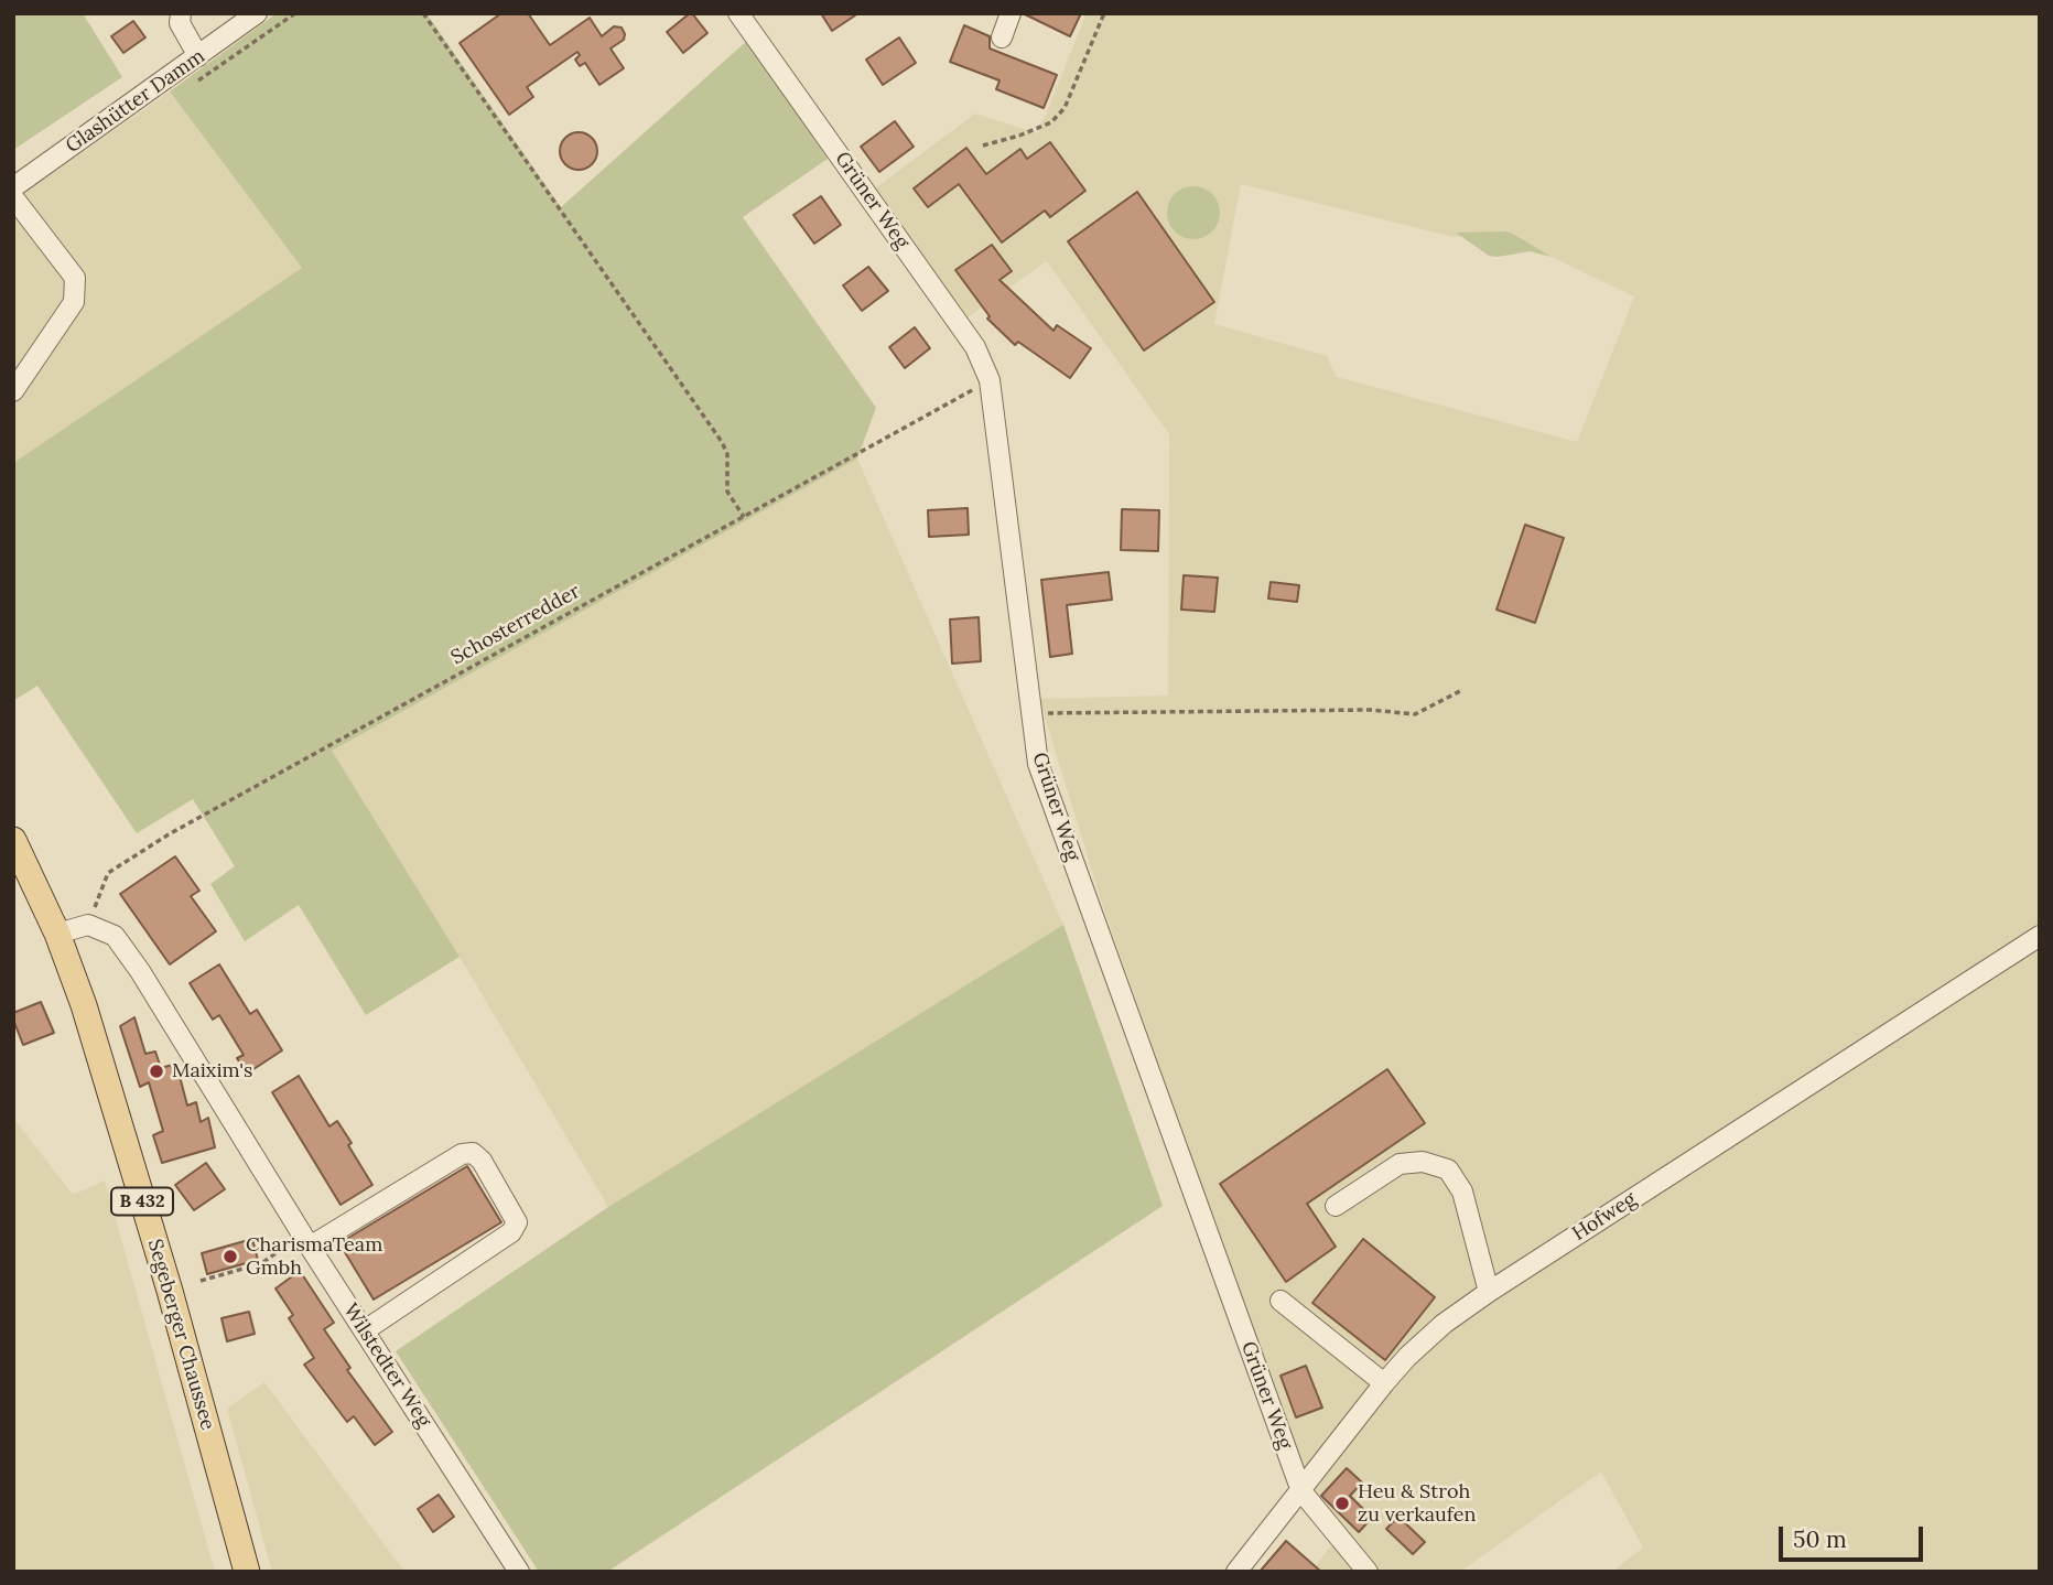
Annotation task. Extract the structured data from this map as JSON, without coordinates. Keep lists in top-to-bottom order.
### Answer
{
  "streets": {
    "main road": ["B 432", "Segeberger Chaussee"],
    "street": [
      "Glashütter Damm",
      "Grüner Weg",
      "Hofweg",
      "Wilstedter Weg"
    ],
    "path": ["Schosterredder"]
  },
  "crossings": [
    ["Grüner Weg", "Schosterredder"],
    ["Grüner Weg", "Hofweg"],
    ["Schosterredder", "Wilstedter Weg"]
  ],
  "places": ["Maixim's", "CharismaTeam Gmbh", "Heu & Stroh zu verkaufen"],
  "scale_bar": "50 m"
}
